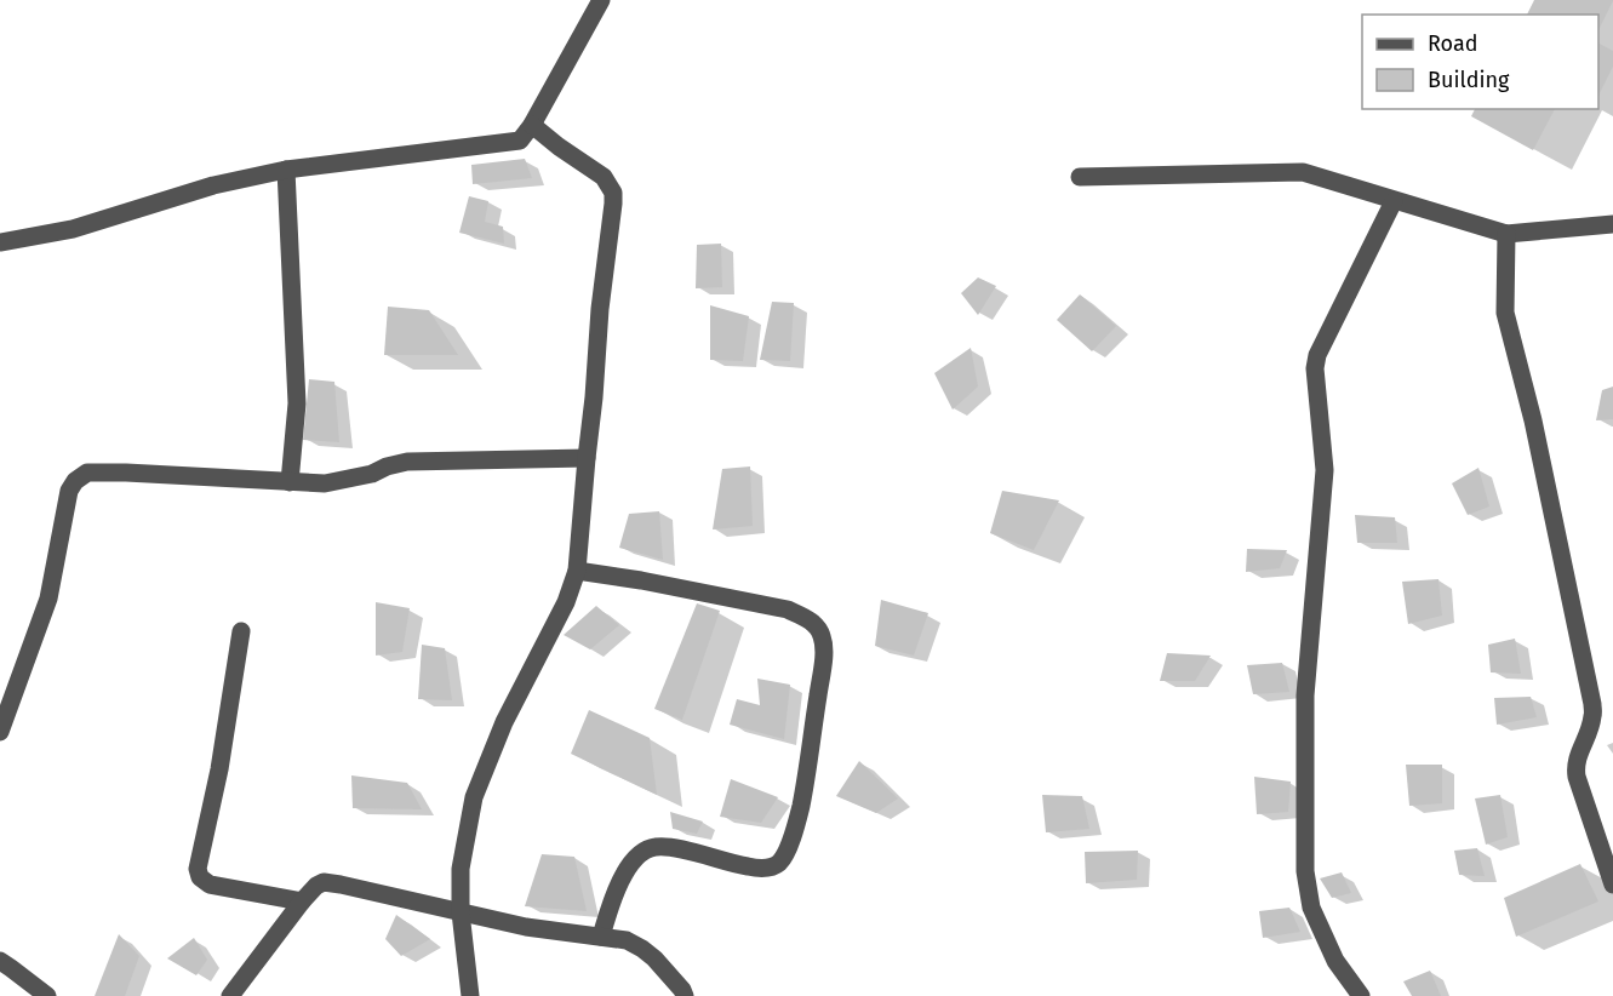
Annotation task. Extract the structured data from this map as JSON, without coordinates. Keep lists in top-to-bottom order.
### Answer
{
  "legend": ["Road", "Building"]
}
